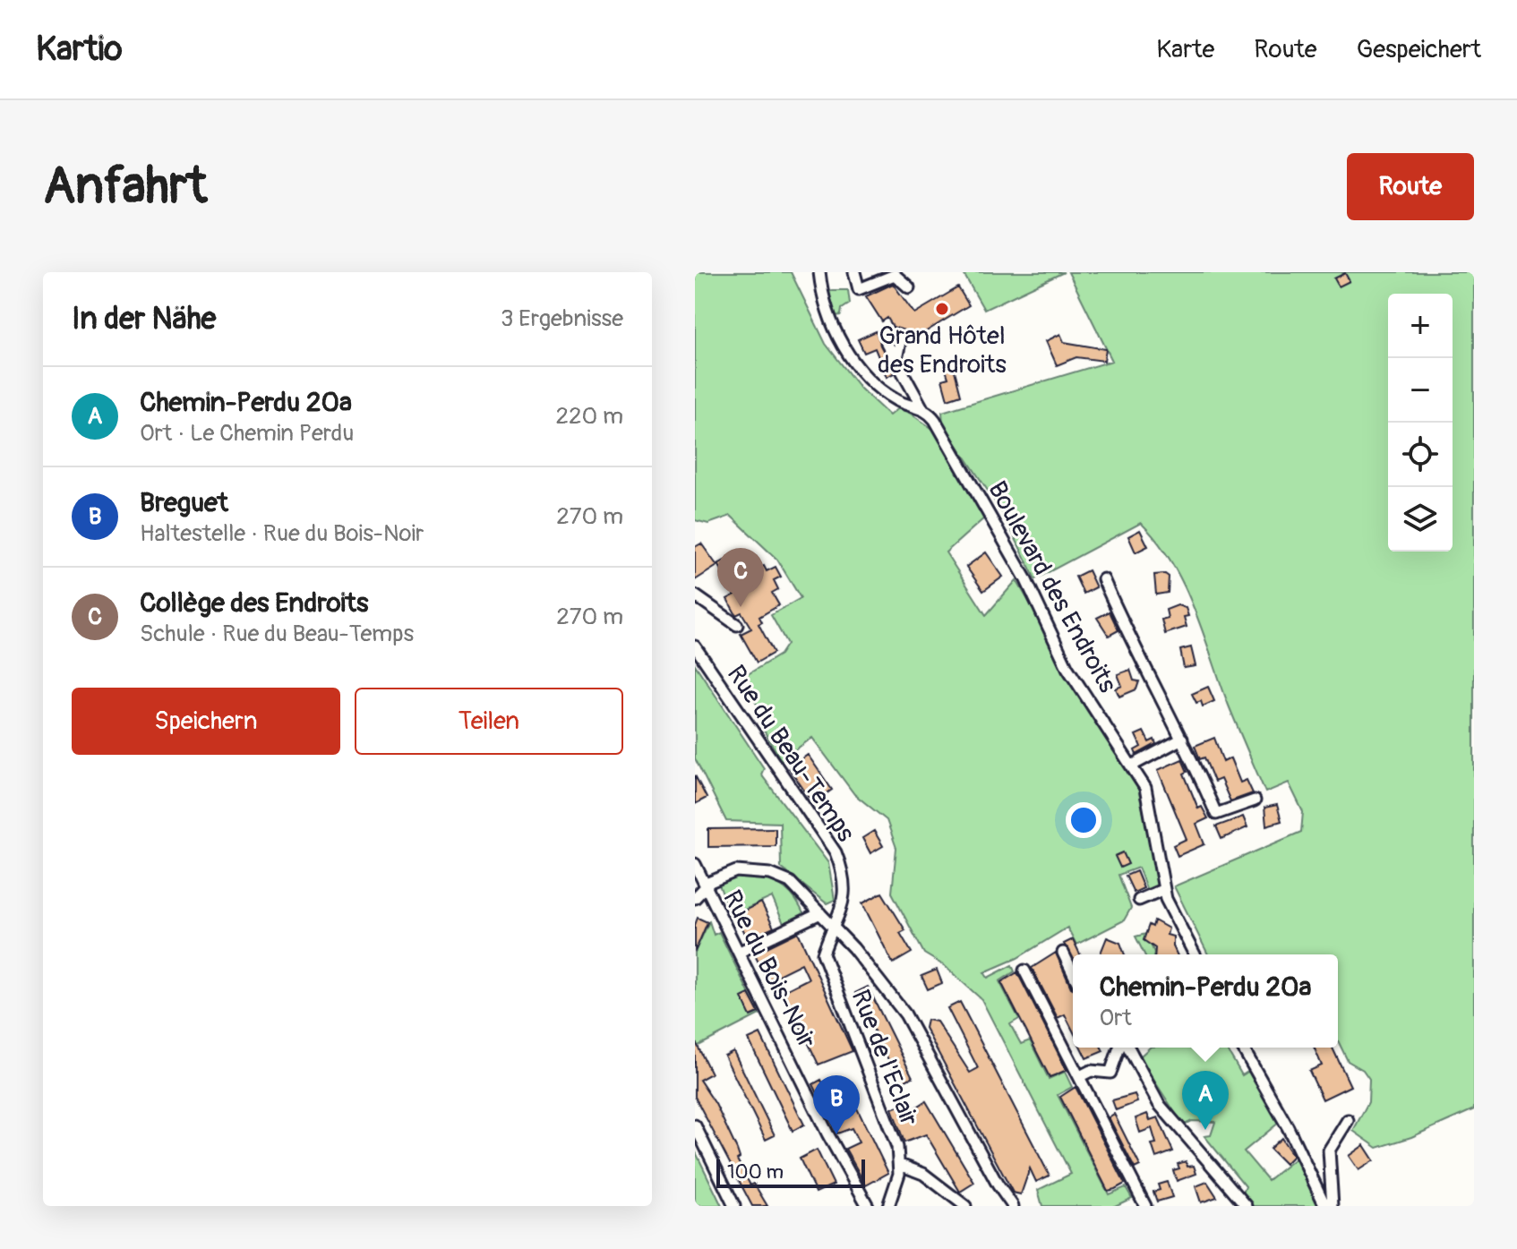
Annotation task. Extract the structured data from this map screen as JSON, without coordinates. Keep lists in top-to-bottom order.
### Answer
{
  "streets": {
    "street": [
      "Boulevard des Endroits",
      "Rue du Beau-Temps",
      "Rue du Bois-Noir",
      "Rue de l'Eclair"
    ]
  },
  "crossings": [
    ["Rue du Beau-Temps", "Rue de l'Eclair"]
  ],
  "places": ["Grand Hôtel des Endroits"],
  "scale_bar": "100 m",
  "page": {
    "header": "Kartio",
    "nav": ["Karte", "Route", "Gespeichert"],
    "buttons": [
      "Route",
      ["Speichern", "Teilen"]
    ],
    "title": "Anfahrt",
    "heading": ["In der Nähe", "3 Ergebnisse"],
    "map_buttons": ["+", "−"],
    "list": [
      {
        "mark": "A",
        "name": "Chemin-Perdu 20a",
        "note": "Ort · Le Chemin Perdu",
        "value": "220 m"
      },
      {
        "mark": "B",
        "name": "Breguet",
        "note": "Haltestelle · Rue du Bois-Noir",
        "value": "270 m"
      },
      {
        "mark": "C",
        "name": "Collège des Endroits",
        "note": "Schule · Rue du Beau-Temps",
        "value": "270 m"
      }
    ],
    "pins": ["C", "A", "B"],
    "popup": ["Chemin-Perdu 20a", "Ort"],
    "scale": "100 m"
  }
}
